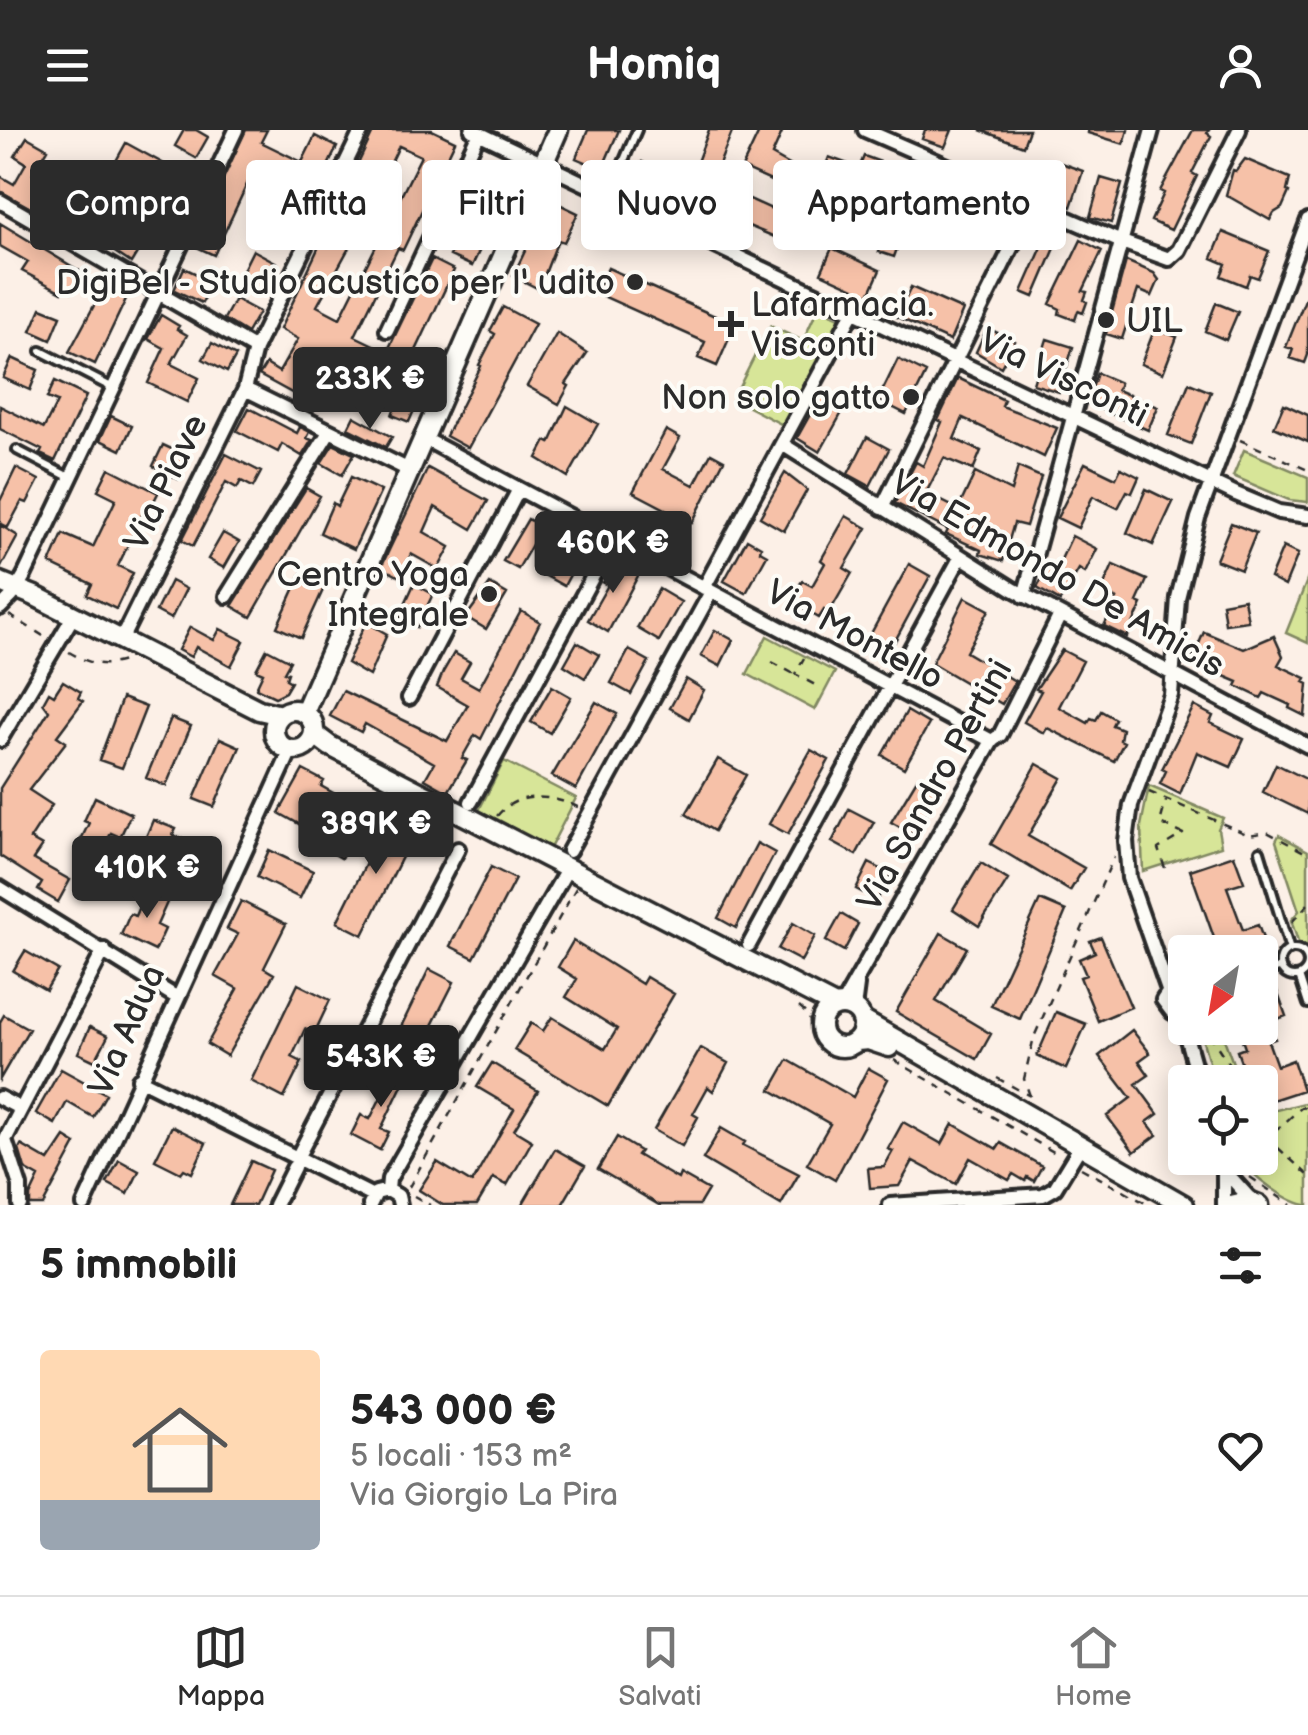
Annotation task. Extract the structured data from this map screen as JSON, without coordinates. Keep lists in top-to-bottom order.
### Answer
{
  "streets": {
    "street": [
      "Via Visconti",
      "Via Piave",
      "Via Edmondo De Amicis",
      "Via Montello",
      "Via Sandro Pertini",
      "Via Adua"
    ]
  },
  "crossings": [
    ["Via Edmondo De Amicis", "Via Sandro Pertini"],
    ["Via Montello", "Via Sandro Pertini"]
  ],
  "places": {
    "other": [
      "DigiBel - Studio acustico per l' udito",
      "UIL",
      "Non solo gatto",
      "Centro Yoga Integrale"
    ],
    "health": ["Lafarmacia. Visconti"]
  },
  "north": "bottom left",
  "page": {
    "header": "Homiq",
    "chip": [
      "Compra",
      "Affitta",
      "Filtri",
      "Nuovo",
      "Appartamento"
    ],
    "price": [
      "233K €",
      "460K €",
      "389K €",
      "410K €",
      "543K €"
    ],
    "heading": "5 immobili",
    "list": [
      {
        "name": "543 000 €",
        "note": "5 locali · 153 m² · Via Giorgio La Pira"
      }
    ],
    "tabs": ["Mappa", "Salvati", "Home"]
  }
}
